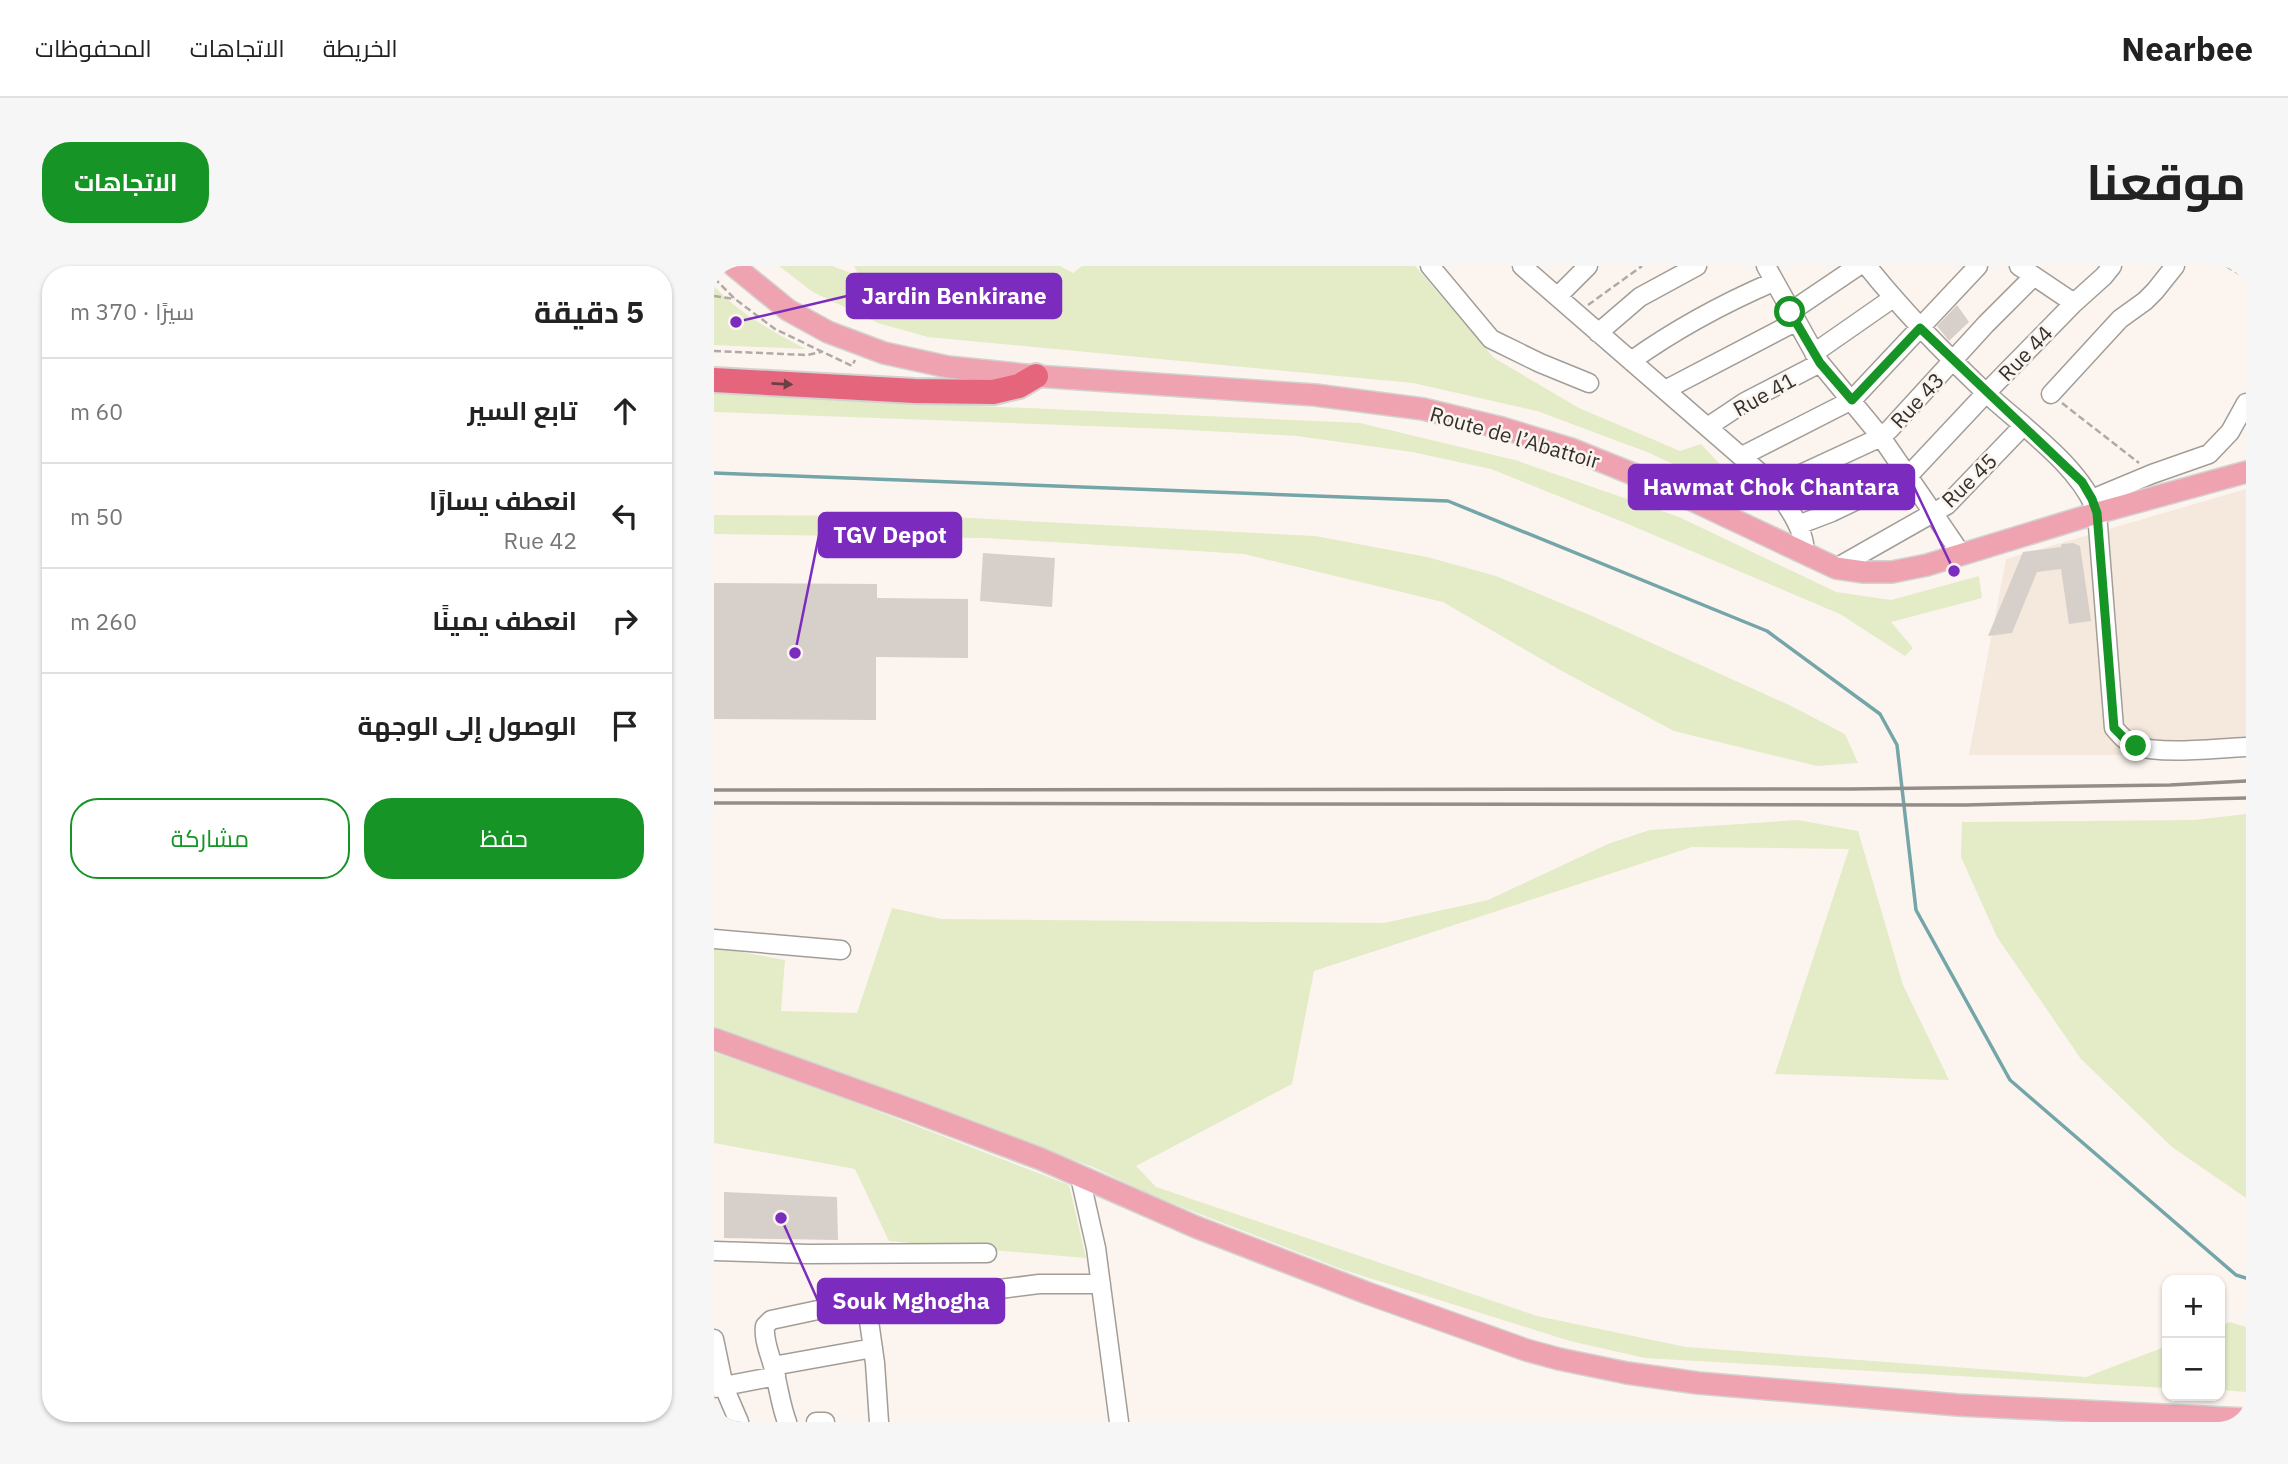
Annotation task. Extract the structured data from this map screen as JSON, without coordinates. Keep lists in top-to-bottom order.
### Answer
{
  "streets": {
    "main road": ["Route de l’Abattoir"],
    "street": [
      "Rue 44",
      "Rue 41",
      "Rue 43",
      "Rue 45"
    ]
  },
  "crossings": [
    ["Route de l’Abattoir", "Rue 45"]
  ],
  "places": [
    "Jardin Benkirane",
    "Hawmat Chok Chantara",
    "TGV Depot",
    "Souk Mghogha"
  ],
  "page": {
    "header": "Nearbee",
    "nav": ["الخريطة", "الاتجاهات", "المحفوظات"],
    "title": "موقعنا",
    "buttons": [
      "الاتجاهات",
      ["حفظ", "مشاركة"]
    ],
    "heading": ["5 دقيقة", "سيرًا · 370 m"],
    "list": [
      ["تابع السير", "60 m"],
      ["انعطف يسارًا", "Rue 42", "50 m"],
      ["انعطف يمينًا", "260 m"],
      "الوصول إلى الوجهة"
    ],
    "map_buttons": ["+", "−"]
  }
}
